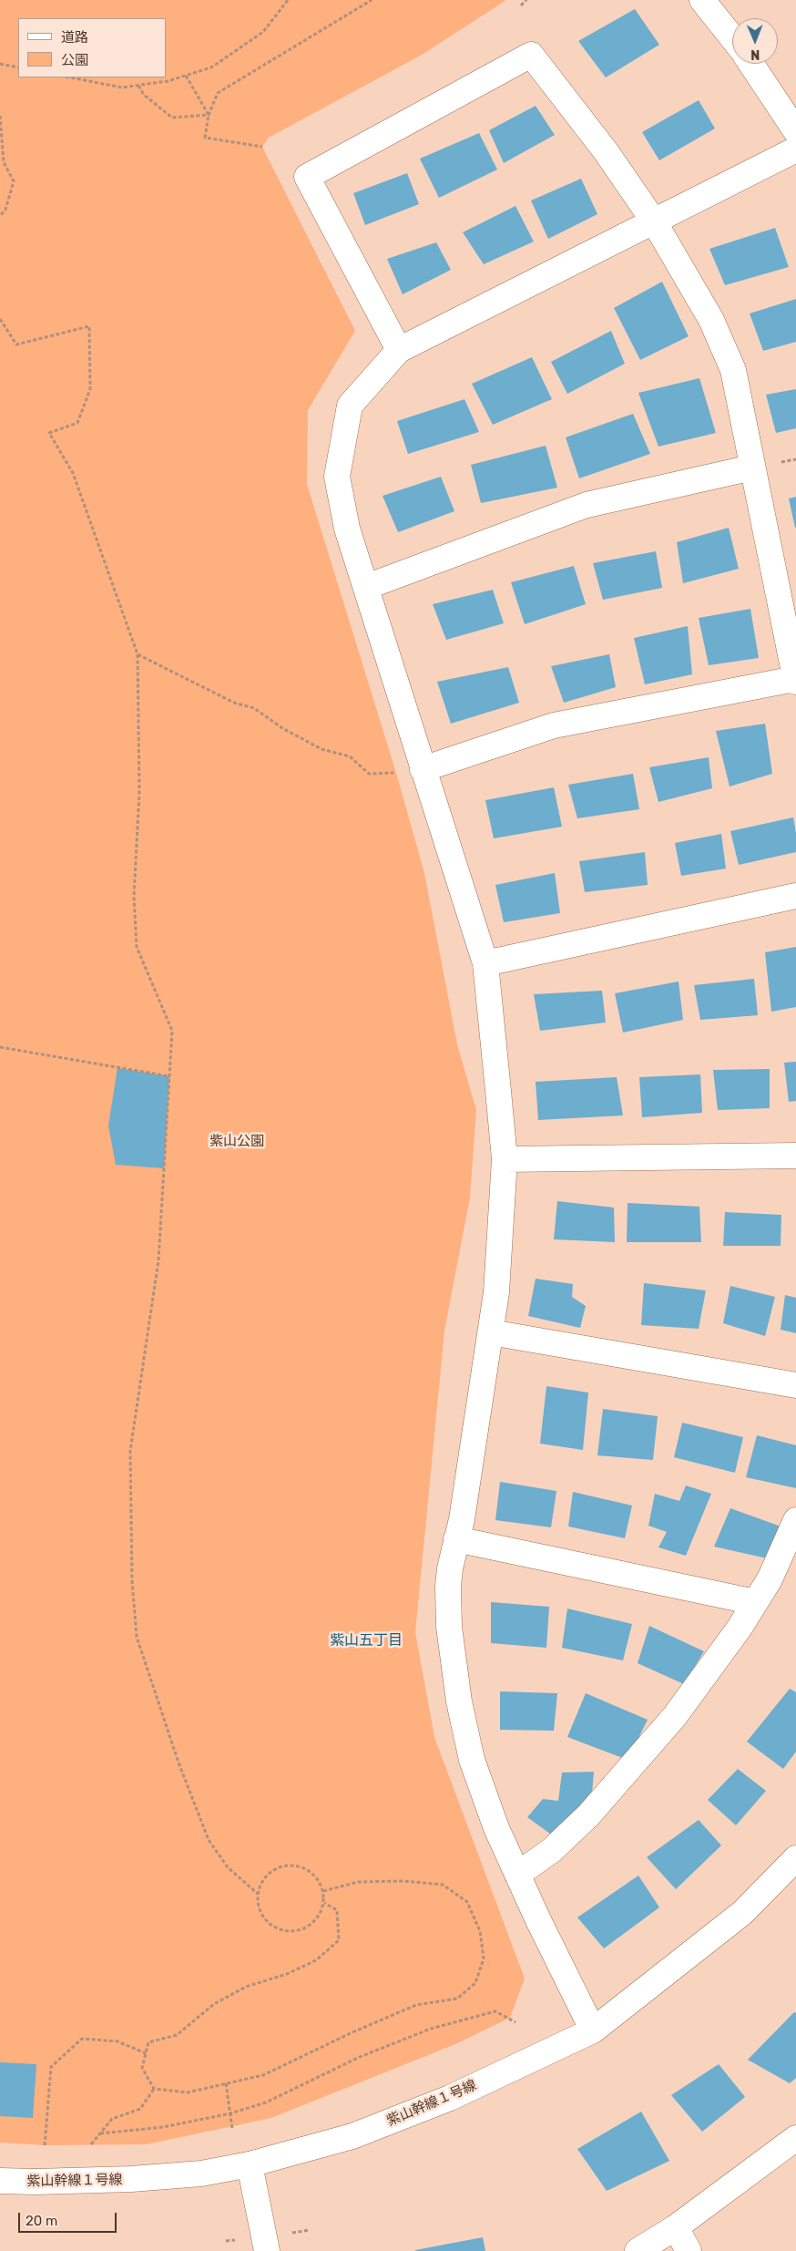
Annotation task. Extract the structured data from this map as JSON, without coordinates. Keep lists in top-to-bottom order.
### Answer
{
  "streets": {
    "street": ["紫山幹線１号線"]
  },
  "districts": ["紫山五丁目"],
  "parks": ["紫山公園"],
  "legend": ["道路", "公園"],
  "scale_bar": "20 m",
  "north": "bottom"
}
